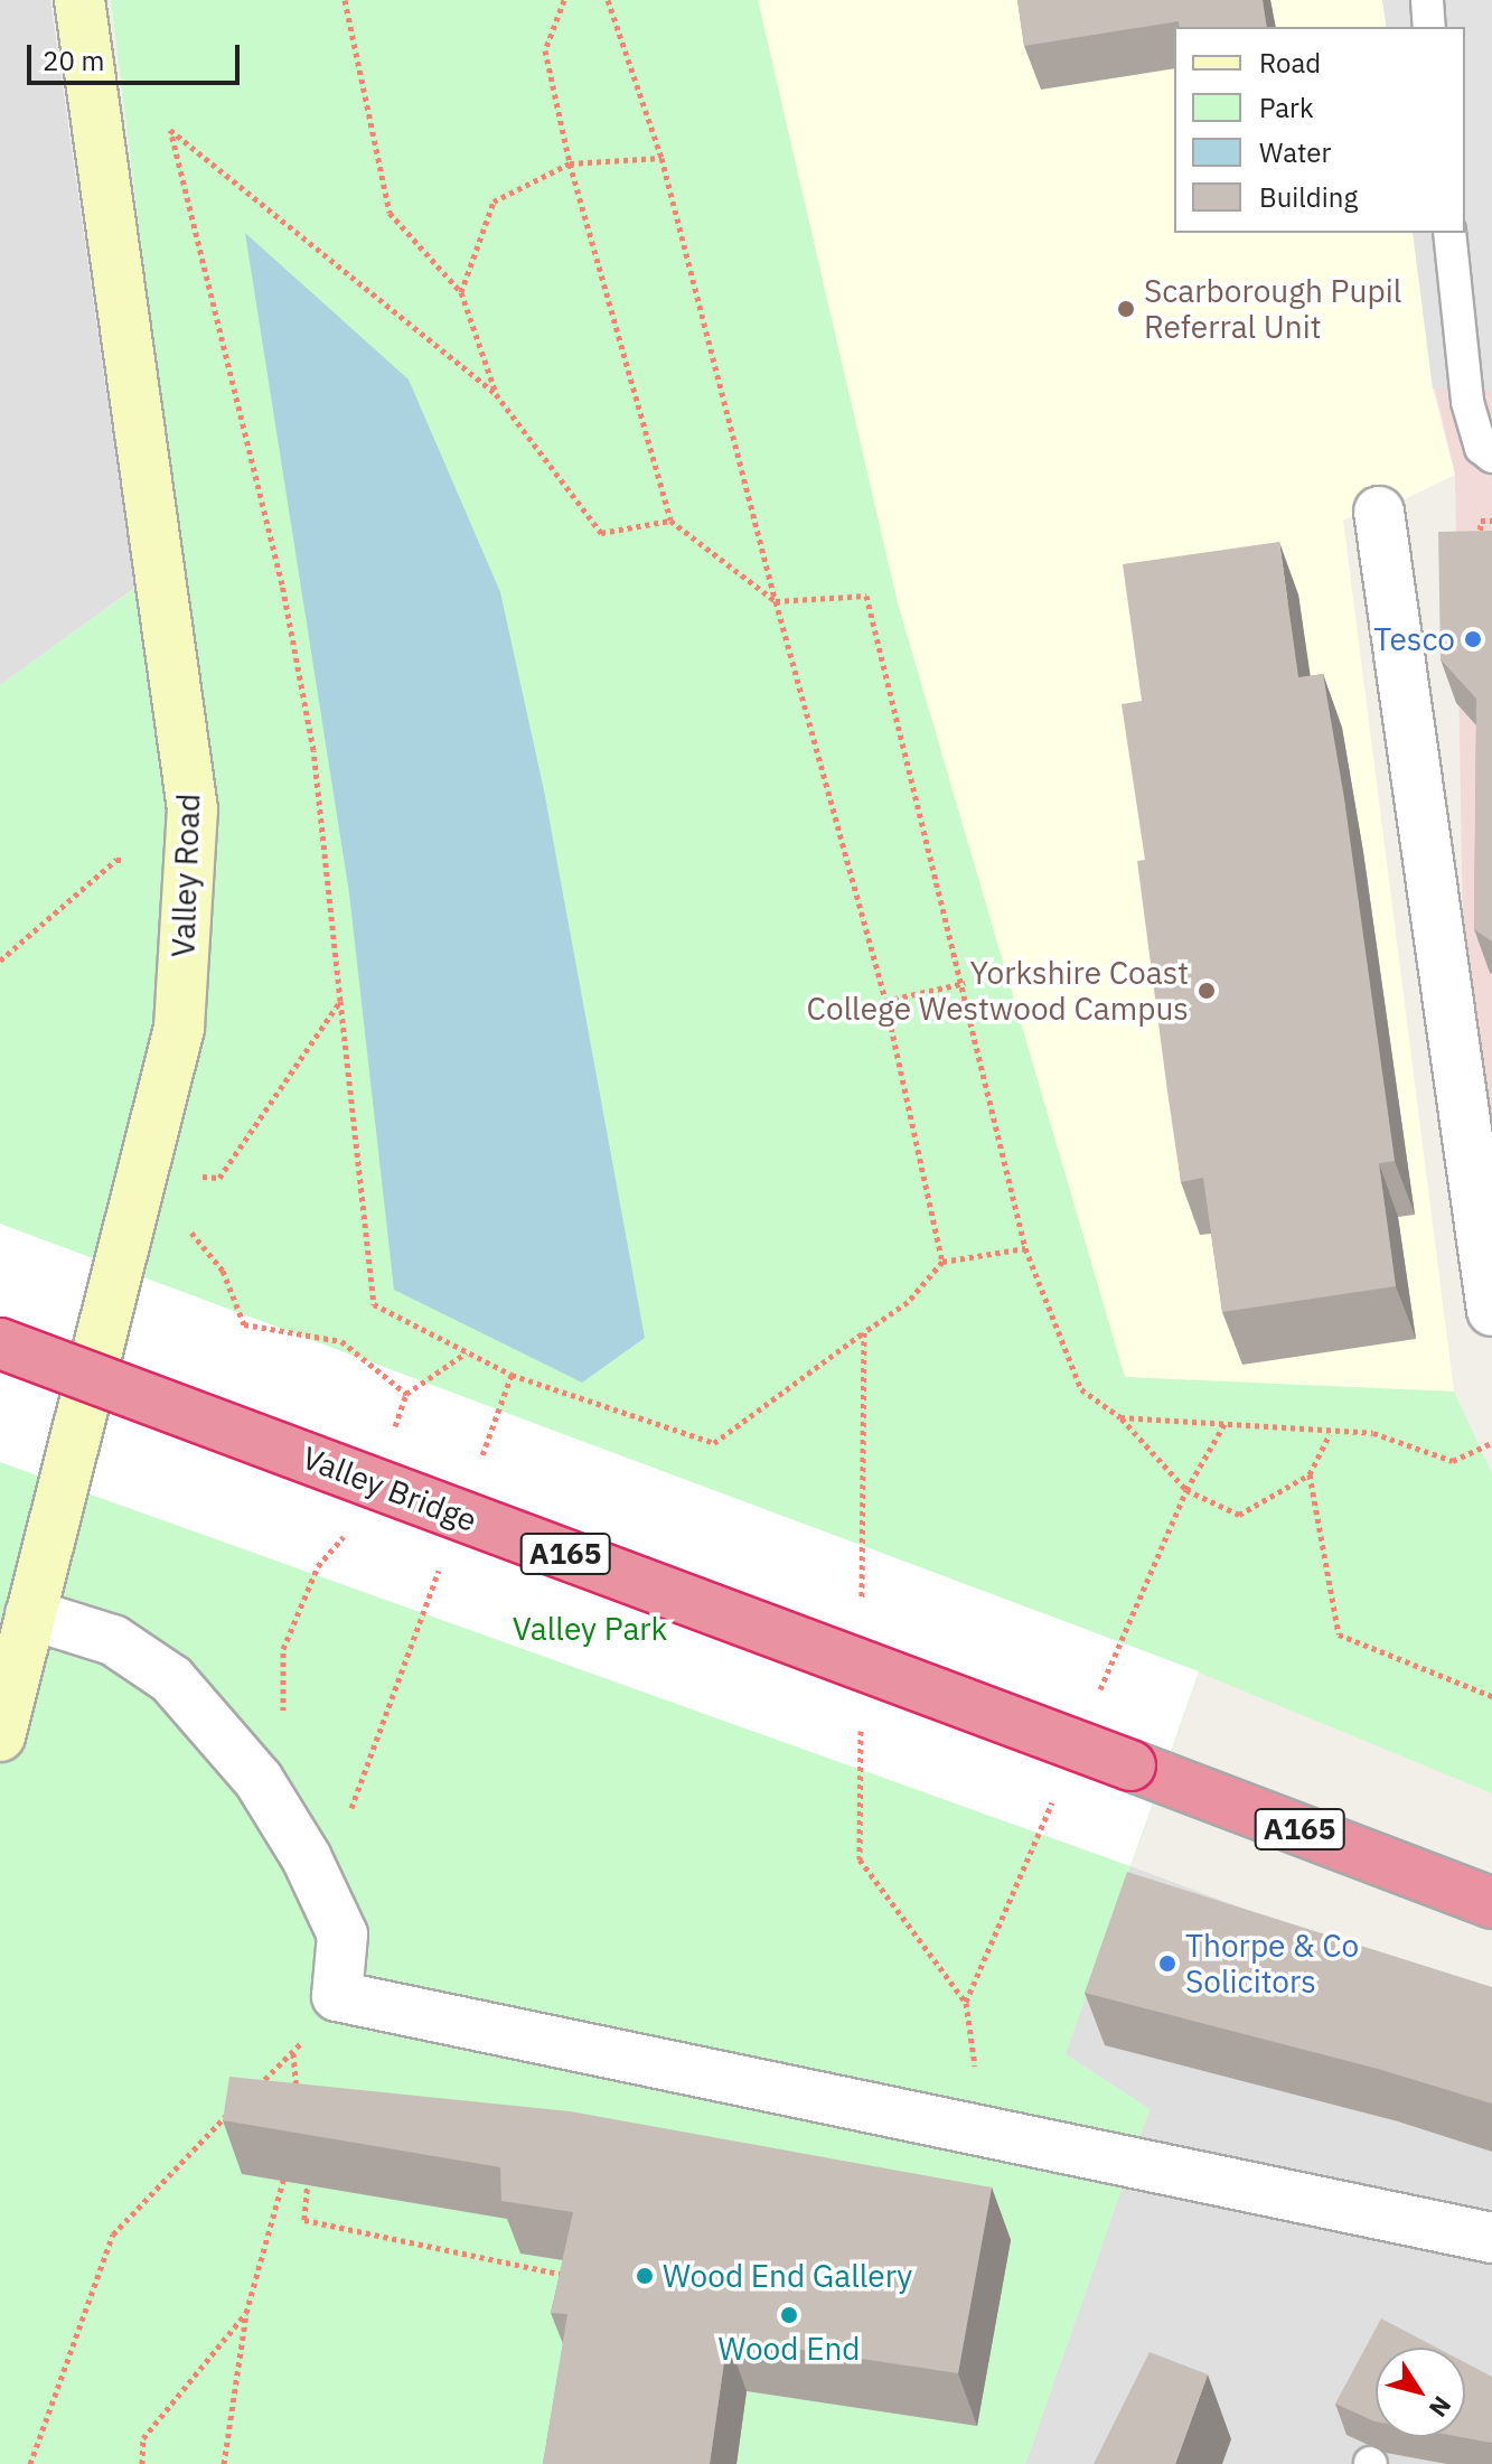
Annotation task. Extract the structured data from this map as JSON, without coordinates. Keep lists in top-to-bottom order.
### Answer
{
  "streets": {
    "highway": ["Valley Bridge", "A165"],
    "street": ["Valley Road"]
  },
  "parks": ["Valley Park"],
  "places": [
    "Scarborough Pupil Referral Unit",
    "Tesco",
    "Yorkshire Coast College Westwood Campus",
    "Thorpe & Co Solicitors",
    "Wood End Gallery",
    "Wood End"
  ],
  "legend": [
    "Road",
    "Park",
    "Water",
    "Building"
  ],
  "scale_bar": "20 m",
  "north": "bottom right"
}
